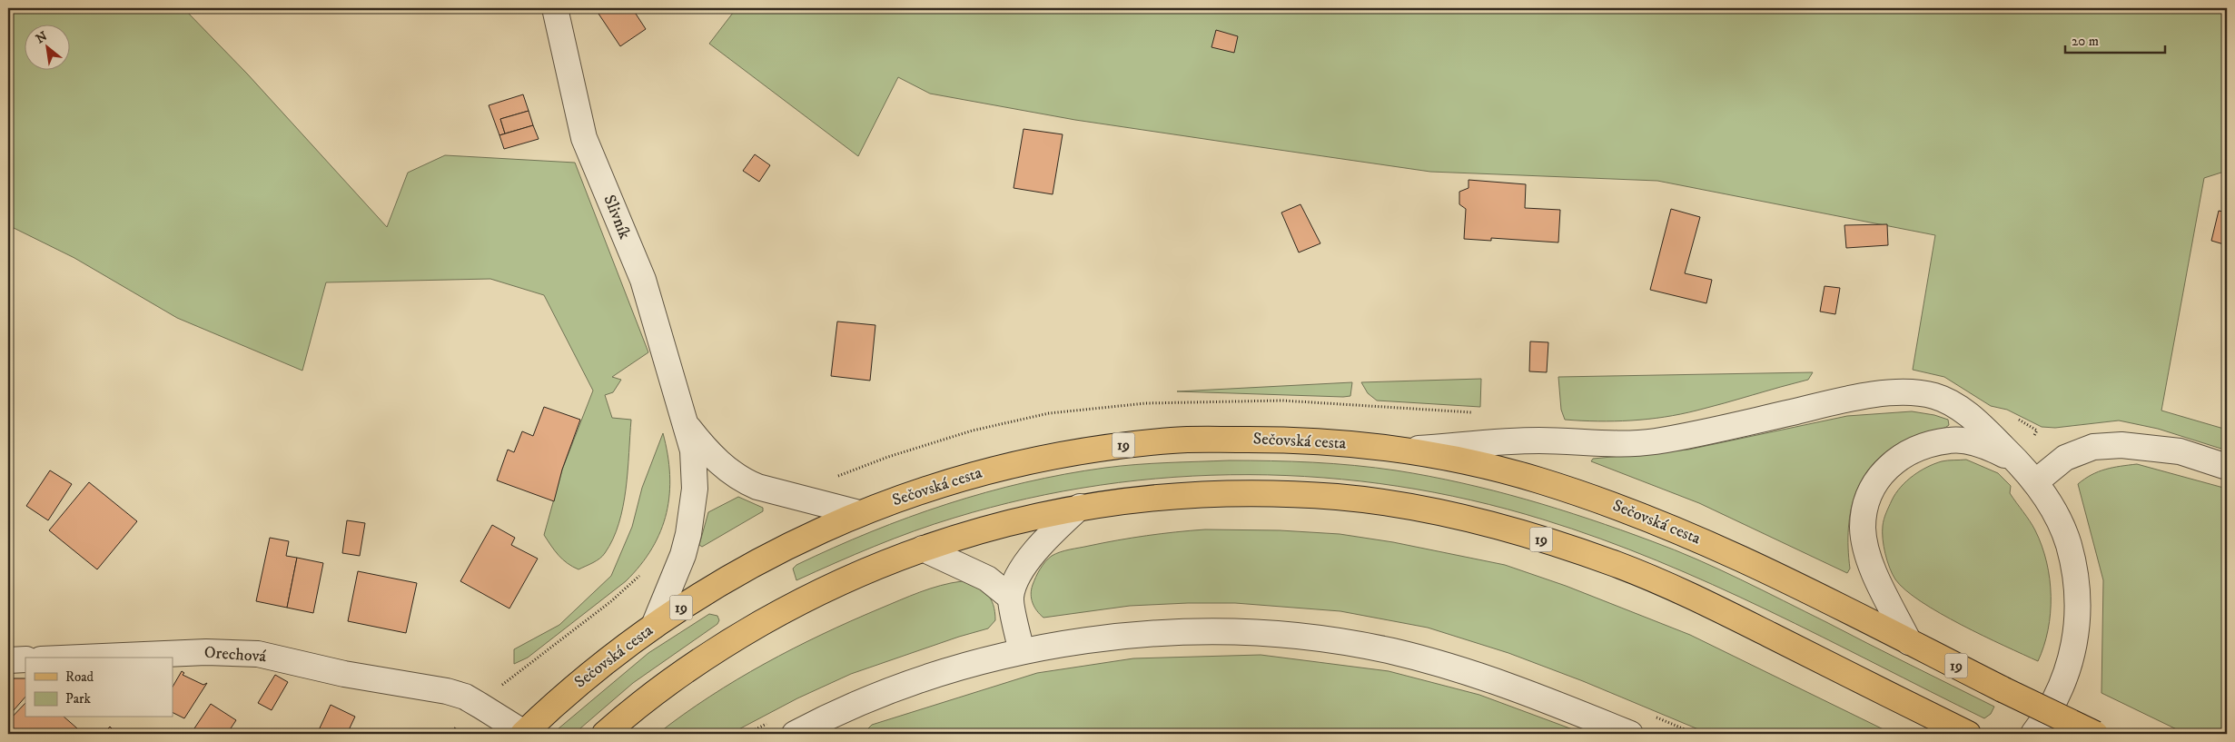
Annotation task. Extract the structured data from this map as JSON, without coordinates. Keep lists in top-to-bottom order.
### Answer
{
  "streets": {
    "main road": ["Sečovská cesta", "19"],
    "street": ["Slivník", "Orechová"]
  },
  "crossings": [
    ["Slivník", "Sečovská cesta"],
    ["Sečovská cesta", "Orechová"]
  ],
  "legend": ["Road", "Park"],
  "scale_bar": "20 m",
  "north": "top left"
}
